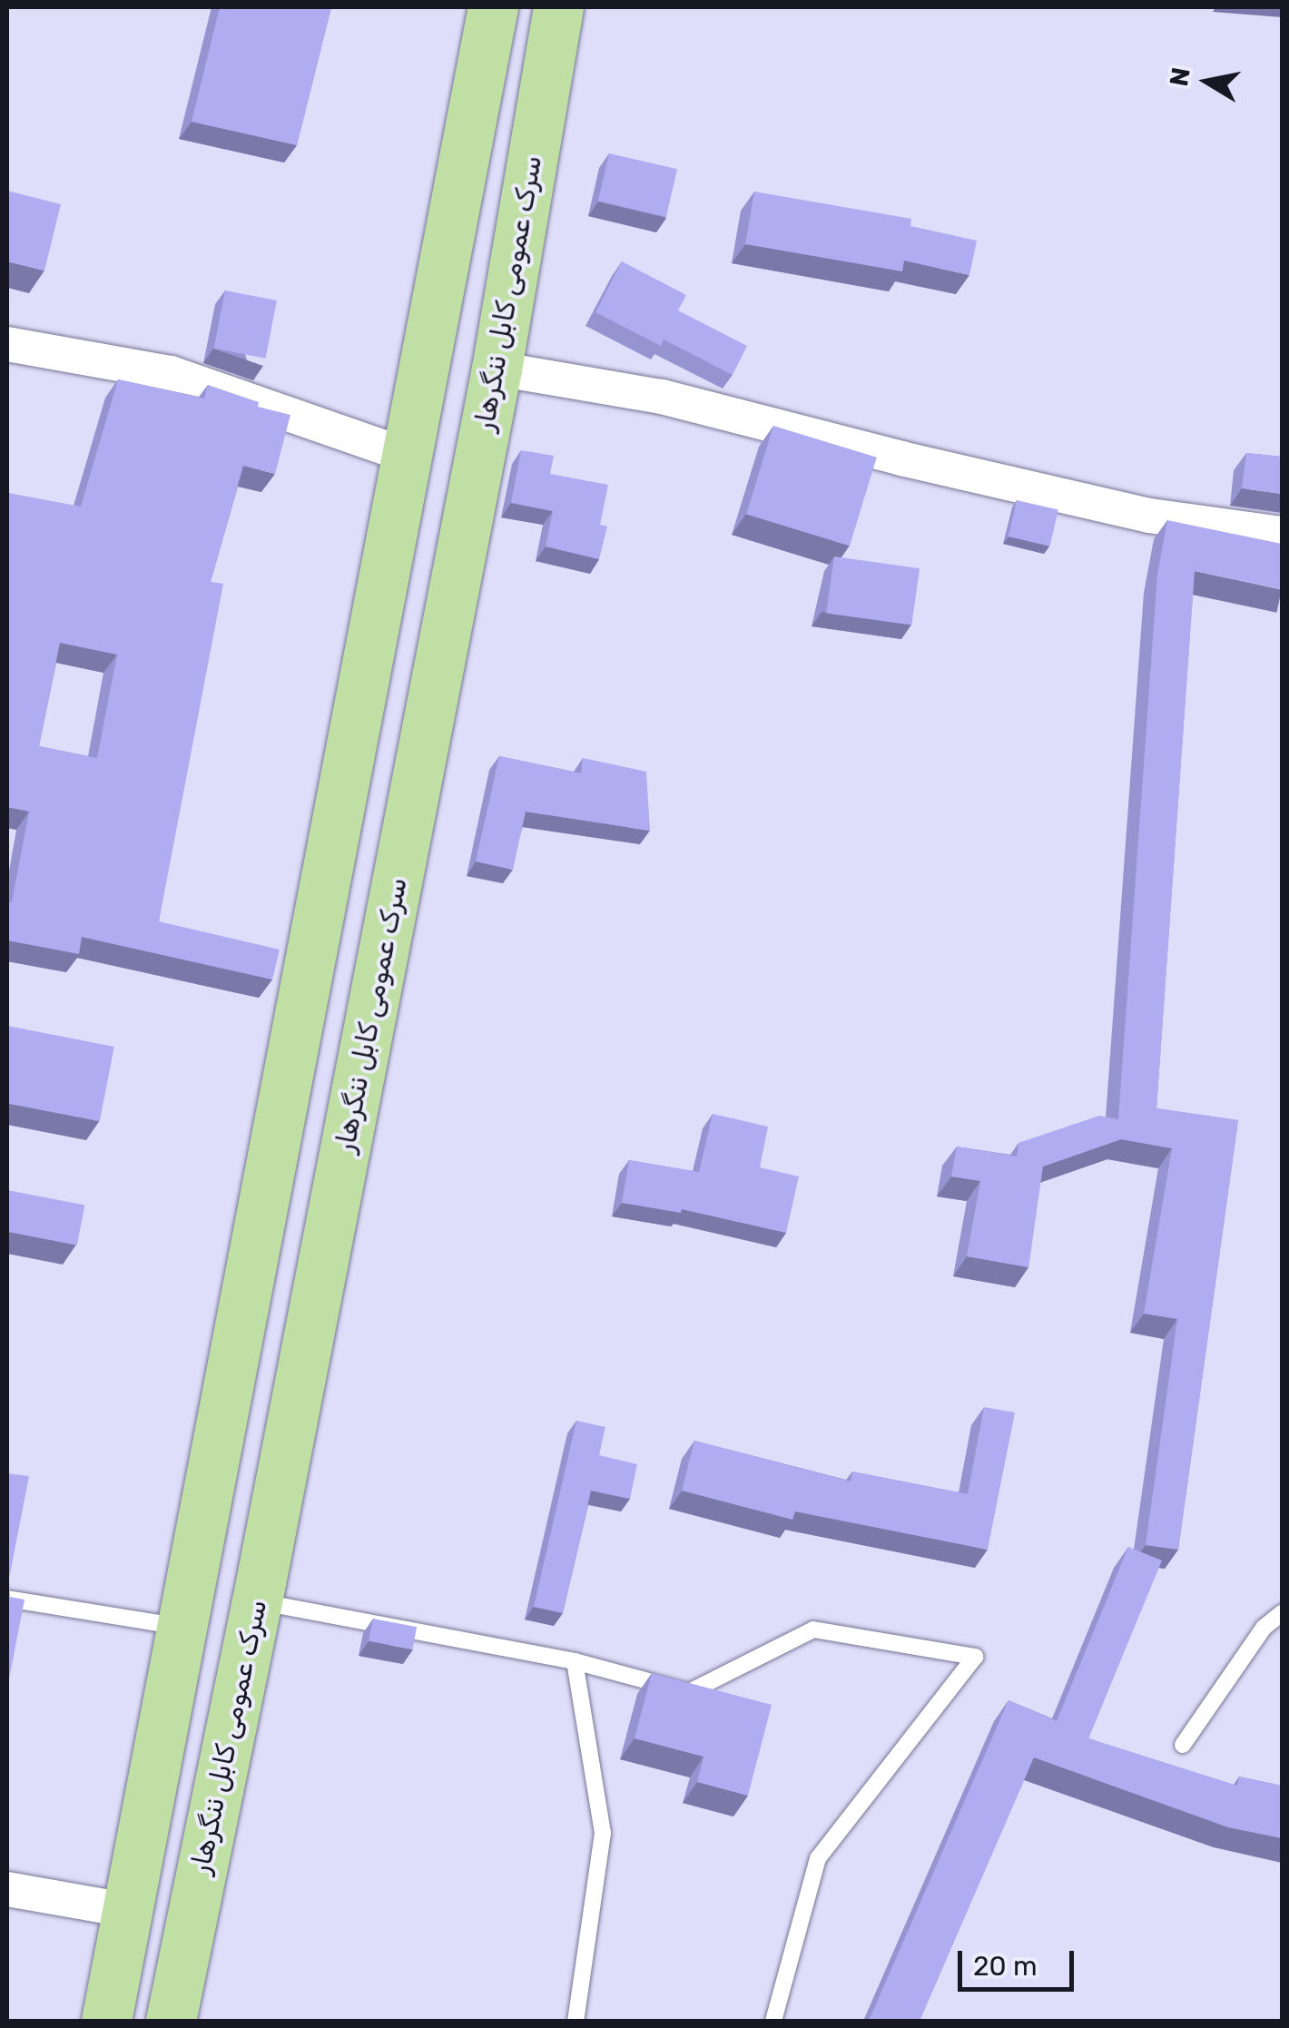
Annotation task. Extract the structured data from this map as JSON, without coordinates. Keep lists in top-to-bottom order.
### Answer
{
  "streets": {
    "highway": ["سرک عمومی کابل ننگرهار"]
  },
  "scale_bar": "20 m",
  "north": "left"
}
